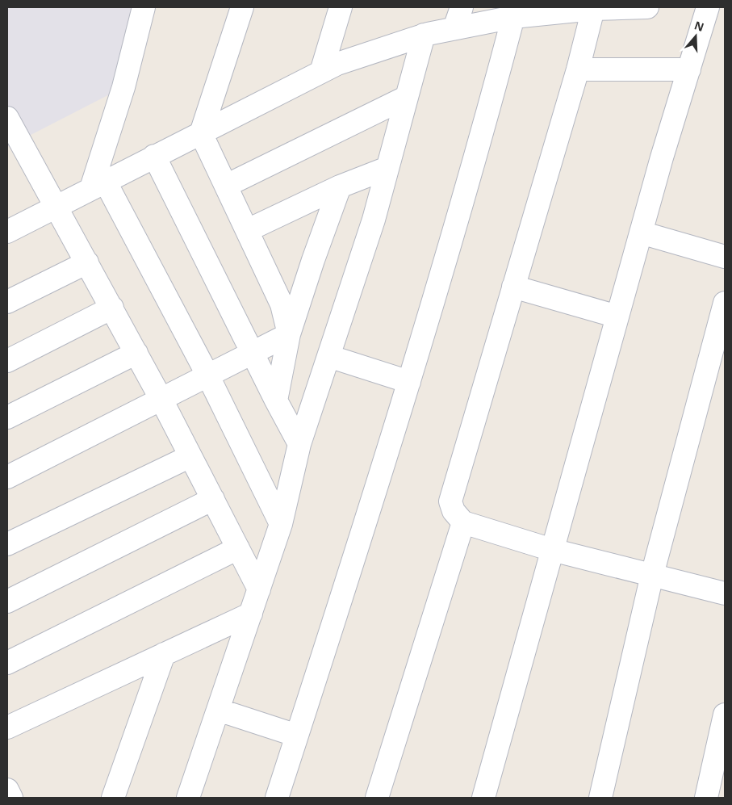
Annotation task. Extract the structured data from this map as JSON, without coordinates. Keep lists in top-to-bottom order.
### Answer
{
  "north": "top"
}
